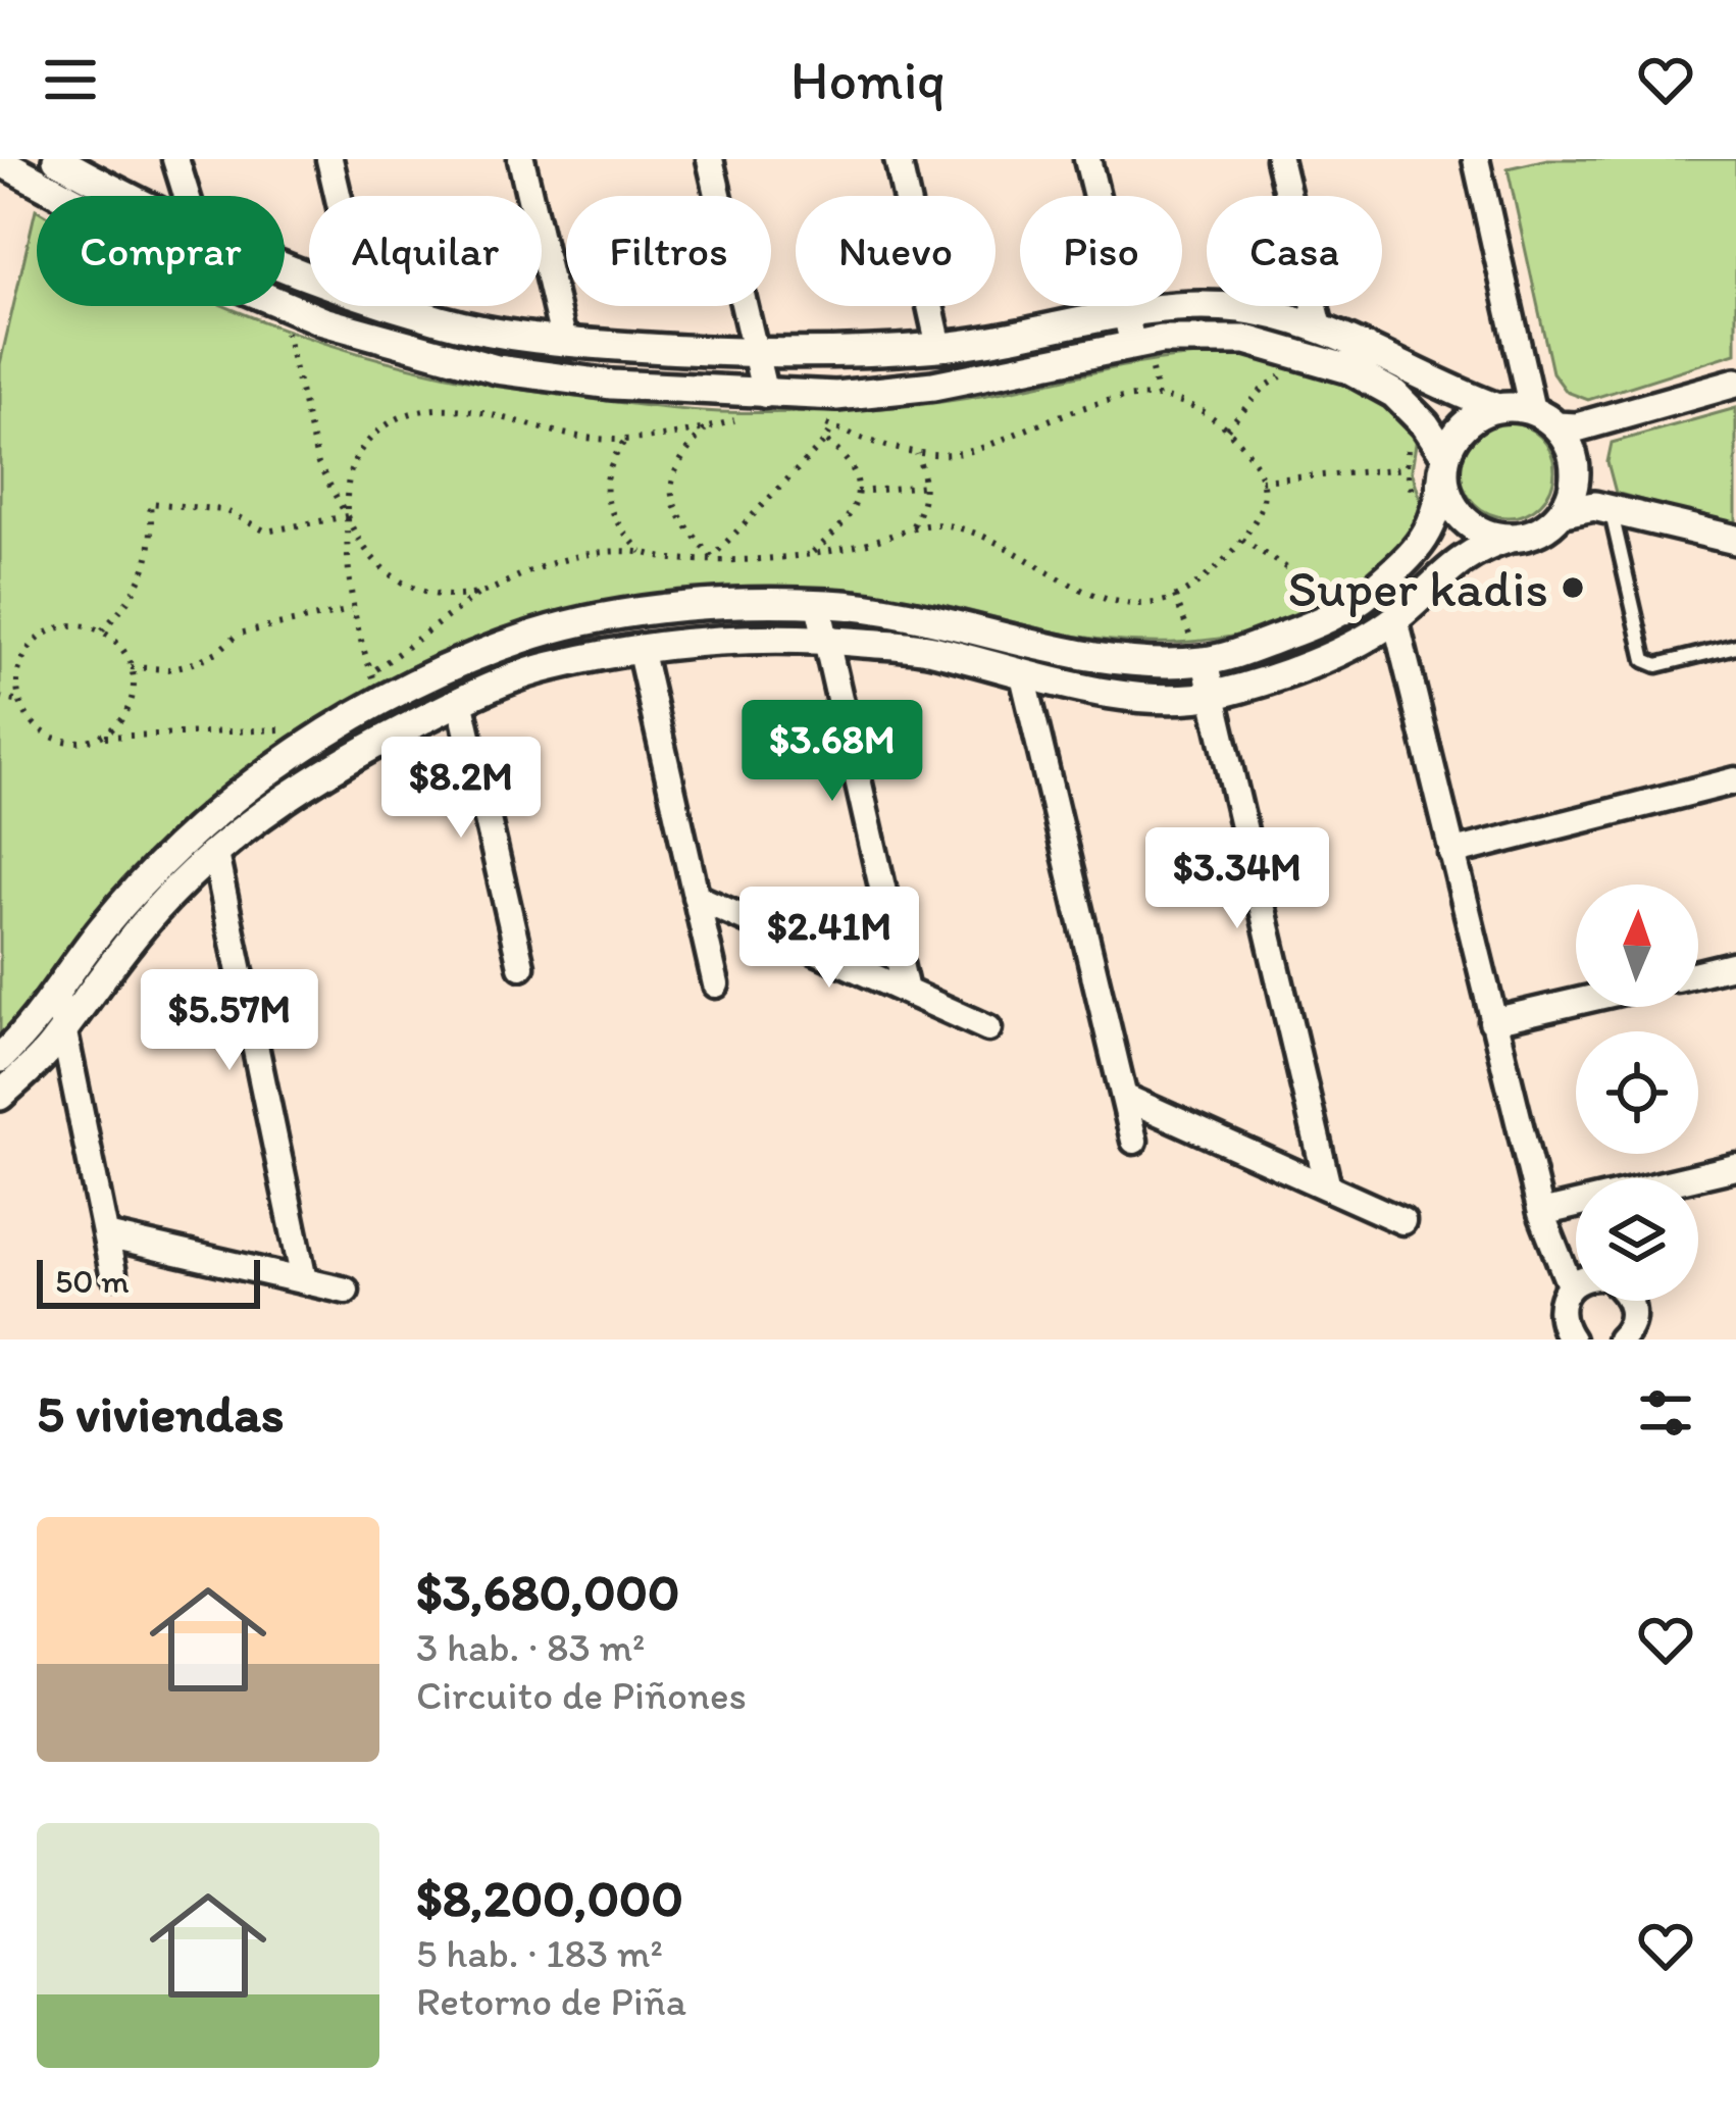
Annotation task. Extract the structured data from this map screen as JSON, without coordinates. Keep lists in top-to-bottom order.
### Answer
{
  "places": ["Super kadis"],
  "scale_bar": "50 m",
  "north": "top",
  "page": {
    "header": "Homiq",
    "chip": [
      "Comprar",
      "Alquilar",
      "Filtros",
      "Nuevo",
      "Piso",
      "Casa"
    ],
    "price": [
      "$3.68M",
      "$8.2M",
      "$3.34M",
      "$2.41M",
      "$5.57M"
    ],
    "scale": "50 m",
    "heading": "5 viviendas",
    "list": [
      {
        "name": "$3,680,000",
        "note": "3 hab. · 83 m² · Circuito de Piñones"
      },
      {
        "name": "$8,200,000",
        "note": "5 hab. · 183 m² · Retorno de Piña"
      }
    ]
  }
}
